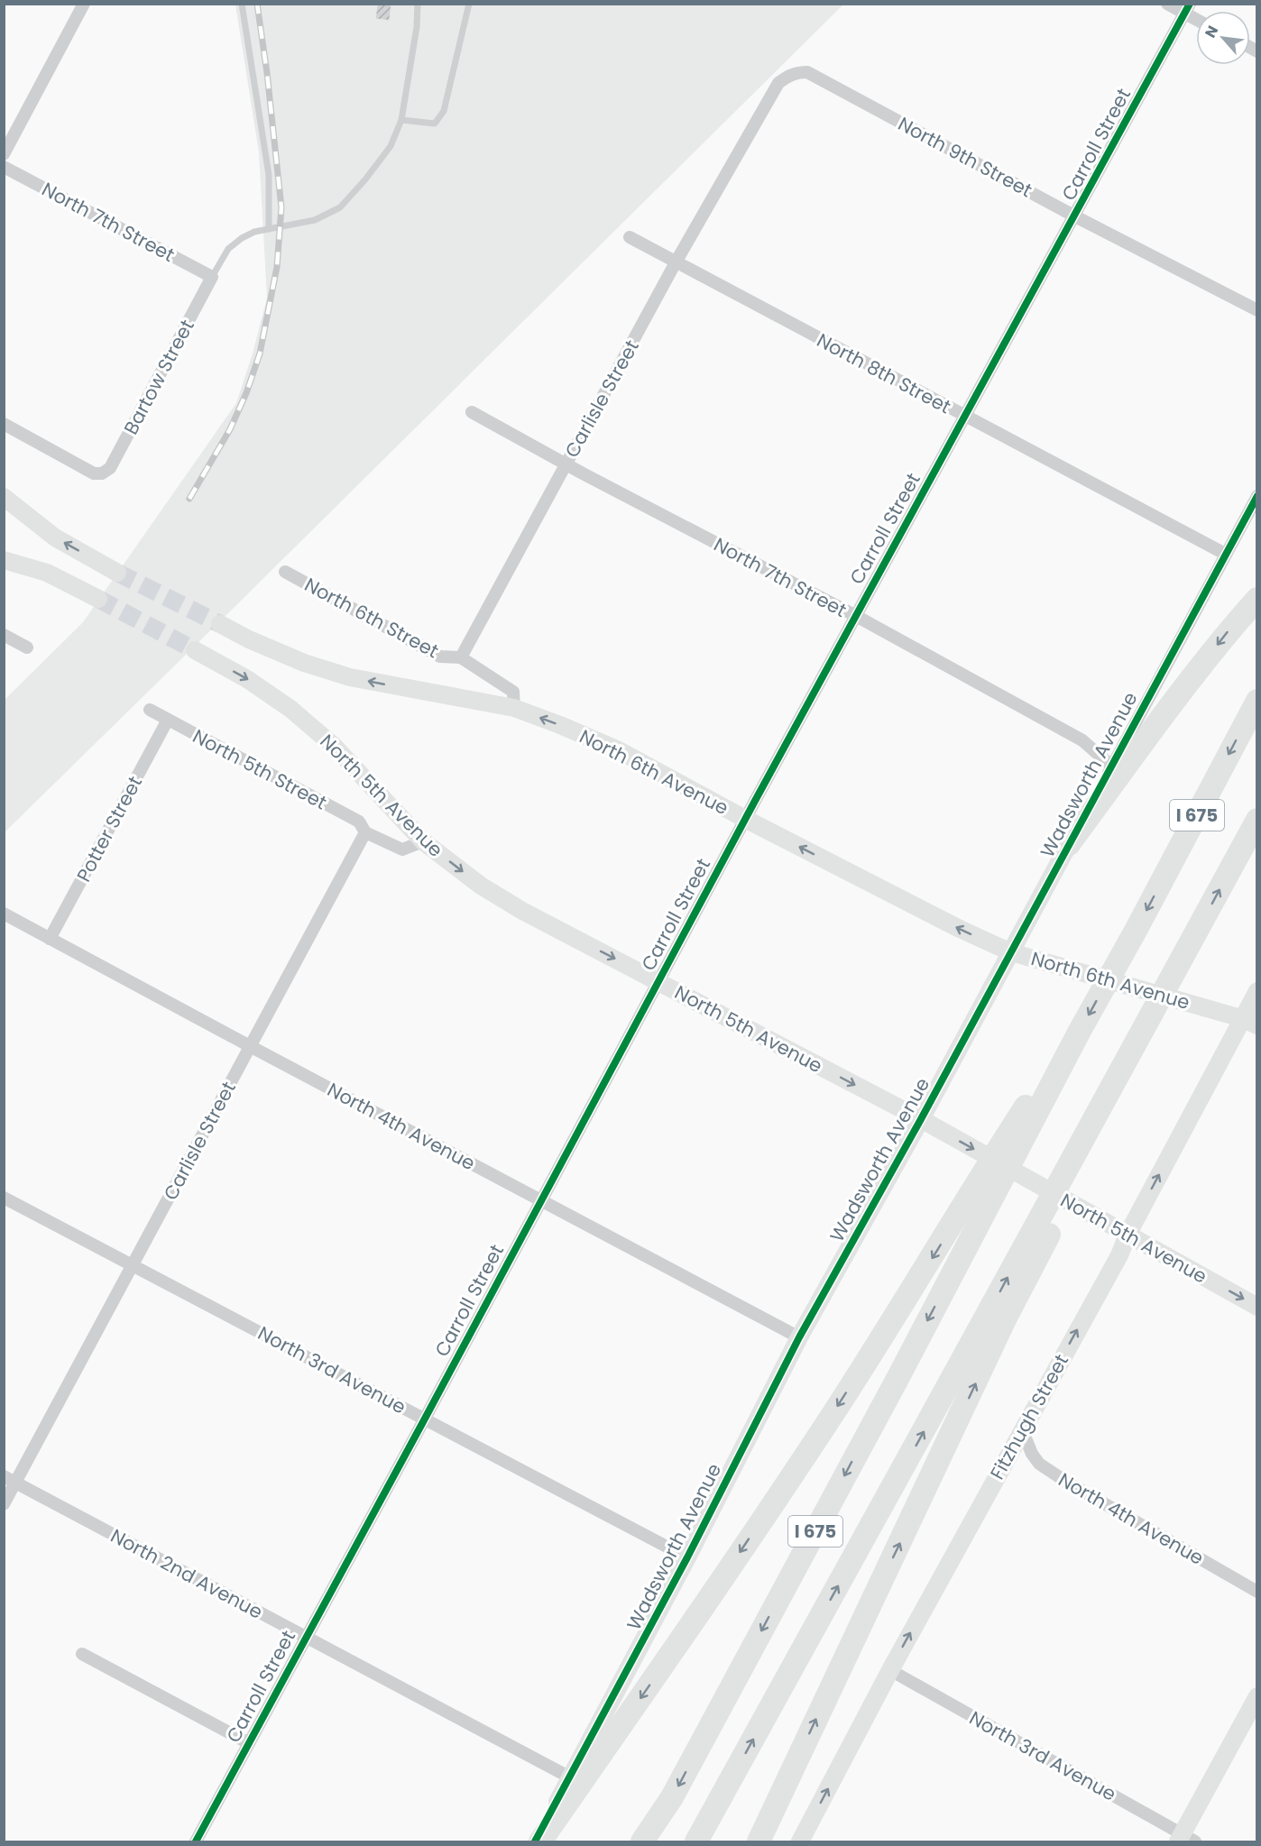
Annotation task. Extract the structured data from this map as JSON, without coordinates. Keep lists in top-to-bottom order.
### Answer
{
  "streets": {
    "highway": ["I 675"],
    "street": [
      "Carroll Street",
      "North 9th Street",
      "North 7th Street",
      "North 8th Street",
      "Bartow Street",
      "Carlisle Street",
      "North 6th Street",
      "North 5th Street",
      "North 6th Avenue",
      "Wadsworth Avenue",
      "North 5th Avenue",
      "Potter Street",
      "North 4th Avenue",
      "North 3rd Avenue",
      "Fitzhugh Street",
      "North 2nd Avenue"
    ]
  },
  "crossings": [
    ["Carroll Street", "North 9th Street"],
    ["Carroll Street", "North 7th Street"],
    ["Carroll Street", "North 8th Street"],
    ["Carroll Street", "North 6th Avenue"],
    ["Carroll Street", "North 5th Avenue"],
    ["Carroll Street", "North 4th Avenue"],
    ["Carroll Street", "North 3rd Avenue"],
    ["Carroll Street", "North 2nd Avenue"],
    ["North 9th Street", "Carlisle Street"],
    ["North 7th Street", "Bartow Street"],
    ["North 7th Street", "Carlisle Street"],
    ["North 7th Street", "Wadsworth Avenue"],
    ["North 8th Street", "Carlisle Street"],
    ["North 8th Street", "Wadsworth Avenue"],
    ["Carlisle Street", "North 6th Street"],
    ["Carlisle Street", "North 5th Street"],
    ["Carlisle Street", "North 4th Avenue"],
    ["Carlisle Street", "North 3rd Avenue"],
    ["Carlisle Street", "North 2nd Avenue"],
    ["North 5th Street", "Potter Street"],
    ["North 6th Avenue", "Wadsworth Avenue"],
    ["North 6th Avenue", "Fitzhugh Street"],
    ["Wadsworth Avenue", "North 5th Avenue"],
    ["Wadsworth Avenue", "North 4th Avenue"],
    ["Wadsworth Avenue", "North 3rd Avenue"],
    ["Wadsworth Avenue", "North 2nd Avenue"],
    ["North 5th Avenue", "Fitzhugh Street"],
    ["Potter Street", "North 4th Avenue"],
    ["North 4th Avenue", "Fitzhugh Street"],
    ["North 3rd Avenue", "Fitzhugh Street"]
  ],
  "one_way": ["North 6th Avenue", "North 5th Avenue", "Fitzhugh Street"],
  "north": "top left"
}
